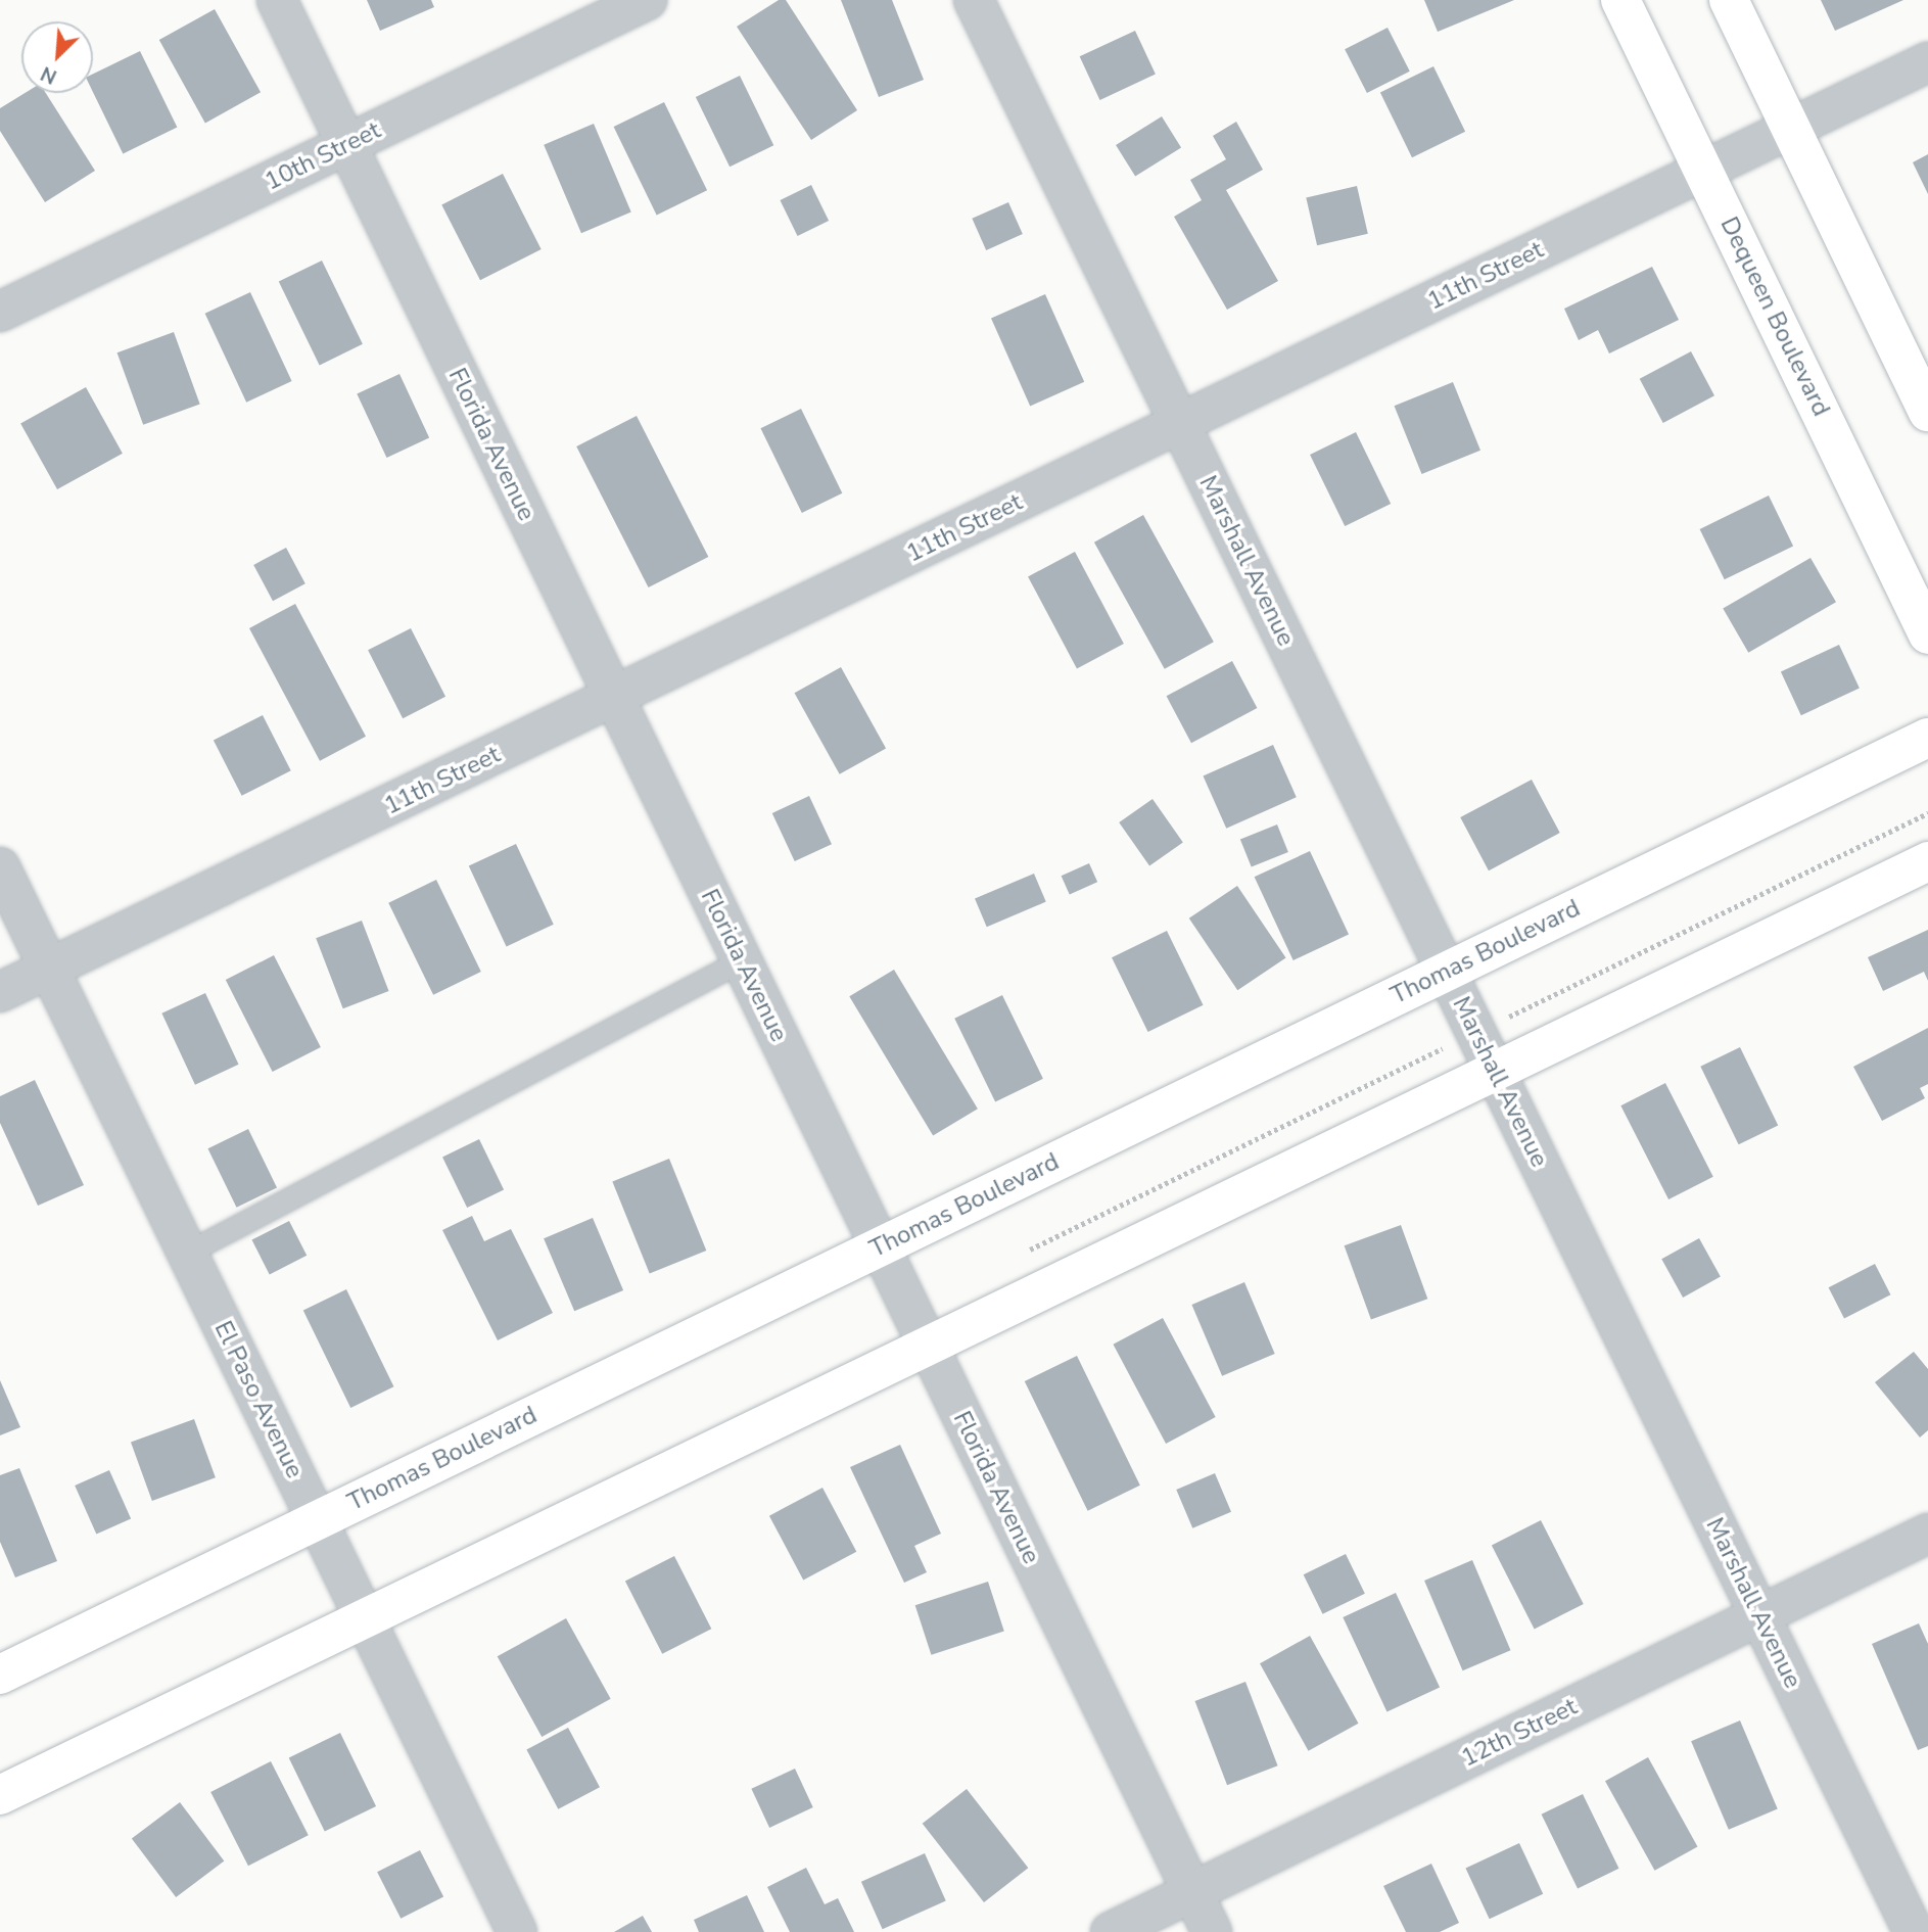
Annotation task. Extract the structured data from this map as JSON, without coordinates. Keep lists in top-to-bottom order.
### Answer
{
  "streets": {
    "main road": ["Dequeen Boulevard", "Thomas Boulevard"],
    "street": [
      "10th Street",
      "11th Street",
      "Florida Avenue",
      "Marshall Avenue",
      "El Paso Avenue",
      "12th Street"
    ]
  },
  "crossings": [
    ["10th Street", "Florida Avenue"],
    ["11th Street", "Dequeen Boulevard"],
    ["11th Street", "Florida Avenue"],
    ["11th Street", "Marshall Avenue"],
    ["11th Street", "El Paso Avenue"],
    ["Florida Avenue", "Thomas Boulevard"],
    ["Florida Avenue", "12th Street"],
    ["Marshall Avenue", "Thomas Boulevard"],
    ["Marshall Avenue", "12th Street"],
    ["Thomas Boulevard", "El Paso Avenue"]
  ],
  "north": "bottom left"
}
